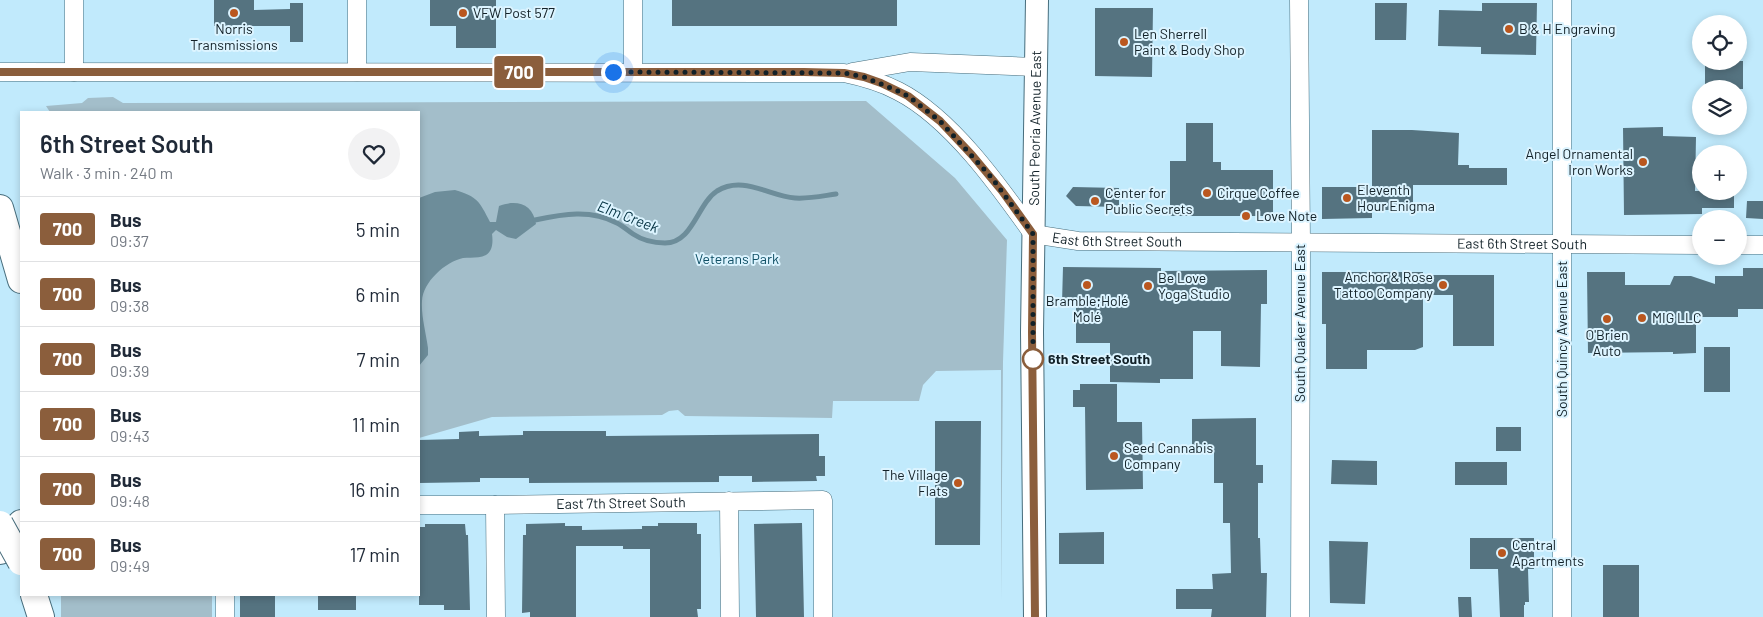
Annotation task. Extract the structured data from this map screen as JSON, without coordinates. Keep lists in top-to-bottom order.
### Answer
{
  "streets": {
    "main road": ["South Peoria Avenue East"],
    "street": [
      "East 6th Street South",
      "South Quaker Avenue East",
      "South Quincy Avenue East",
      "East 7th Street South"
    ]
  },
  "crossings": [
    ["South Peoria Avenue East", "East 6th Street South"],
    ["East 6th Street South", "South Quaker Avenue East"],
    ["East 6th Street South", "South Quincy Avenue East"]
  ],
  "water": ["Elm Creek"],
  "parks": ["Veterans Park"],
  "places": [
    "Norris Transmissions",
    "VFW Post 577",
    "B & H Engraving",
    "Len Sherrell Paint & Body Shop",
    "Angel Ornamental Iron Works",
    "Cirque Coffee",
    "Eleventh Hour Enigma",
    "Center for Public Secrets",
    "Love Note",
    "Bramble;Holé Molé",
    "Anchor & Rose Tattoo Company",
    "Be Love Yoga Studio",
    "MIG LLC",
    "O'Brien Auto",
    "6th Street South",
    "Seed Cannabis Company",
    "The Village Flats",
    "Central Apartments"
  ],
  "lines": ["bus line 700"],
  "page": {
    "on_map": "700",
    "map_buttons": ["+", "−"],
    "heading": ["6th Street South", "Walk · 3 min · 240 m"],
    "list": [
      {
        "mark": "700",
        "name": "Bus",
        "note": "09:37",
        "value": "5 min"
      },
      {
        "mark": "700",
        "name": "Bus",
        "note": "09:38",
        "value": "6 min"
      },
      {
        "mark": "700",
        "name": "Bus",
        "note": "09:39",
        "value": "7 min"
      },
      {
        "mark": "700",
        "name": "Bus",
        "note": "09:43",
        "value": "11 min"
      },
      {
        "mark": "700",
        "name": "Bus",
        "note": "09:48",
        "value": "16 min"
      },
      {
        "mark": "700",
        "name": "Bus",
        "note": "09:49",
        "value": "17 min"
      }
    ]
  }
}
